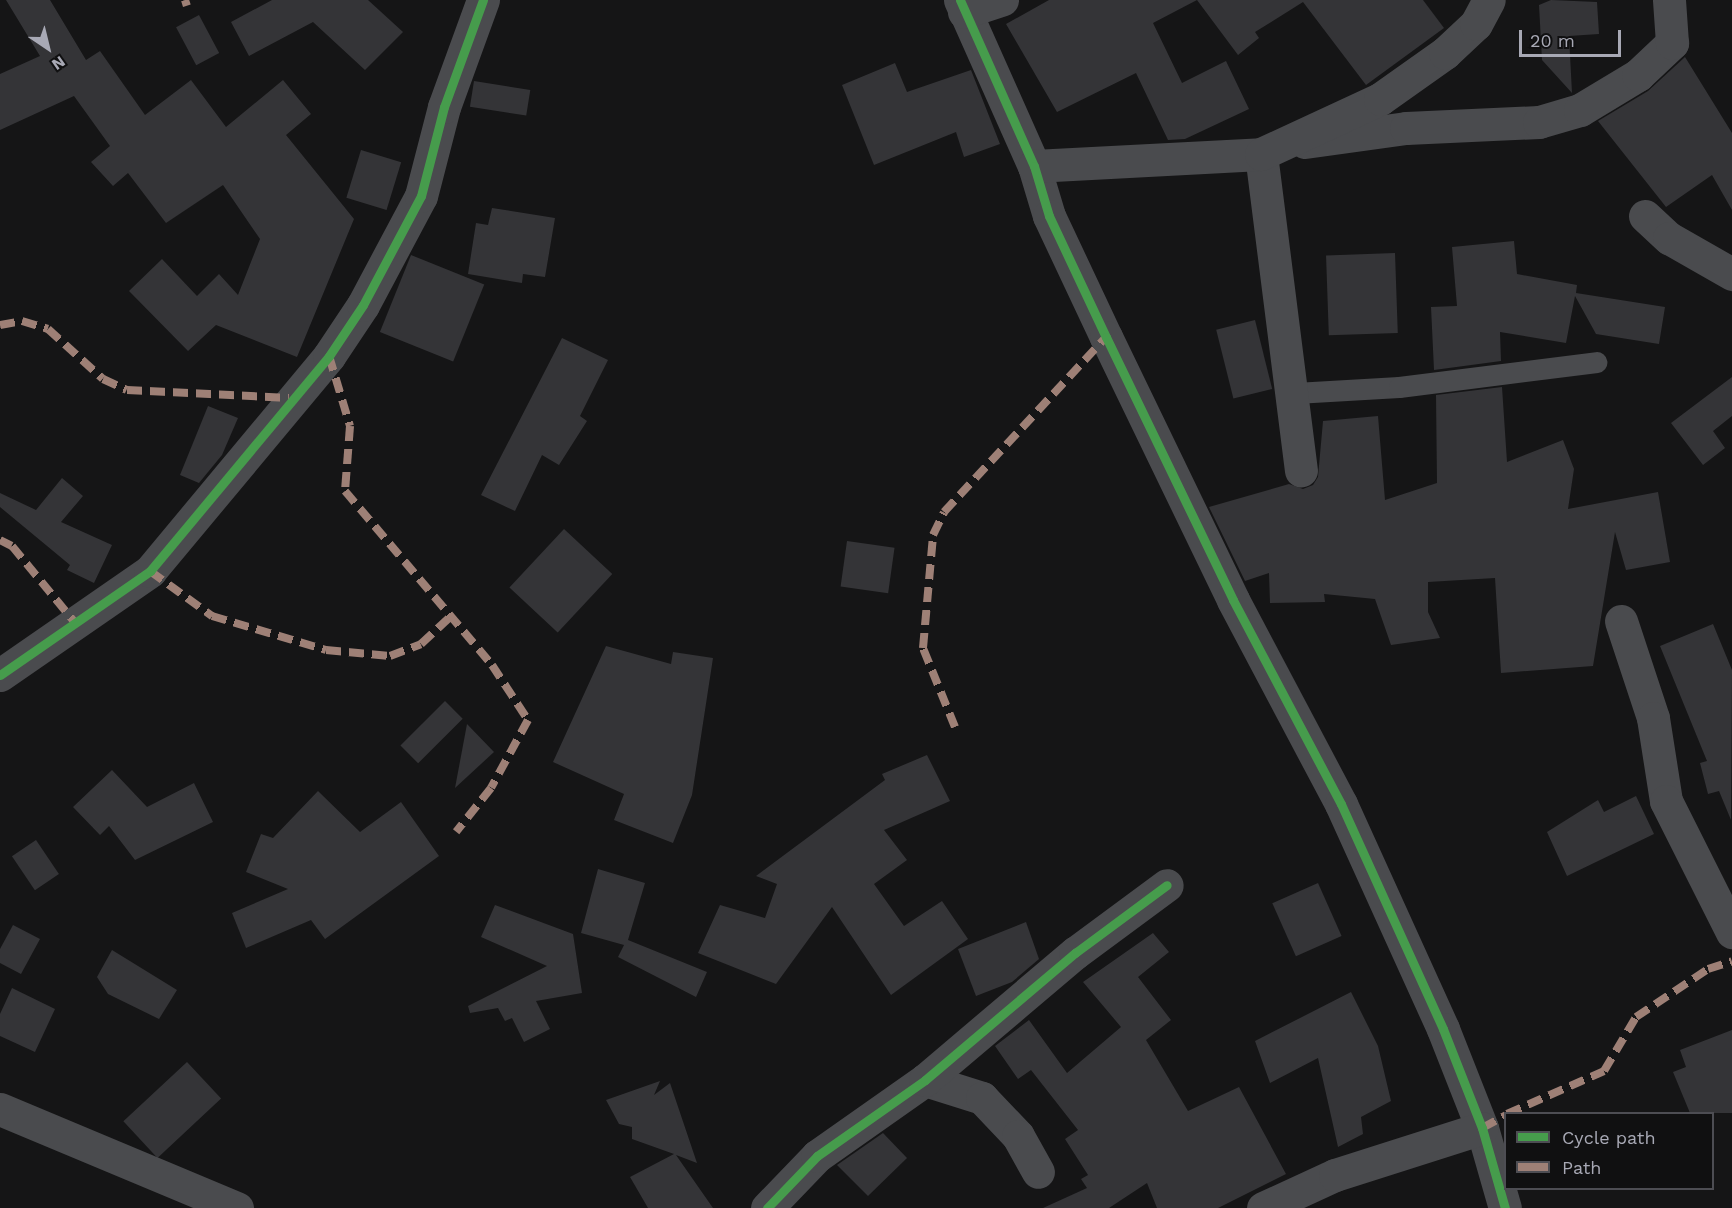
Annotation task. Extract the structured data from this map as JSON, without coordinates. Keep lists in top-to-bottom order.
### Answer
{
  "legend": ["Cycle path", "Path"],
  "scale_bar": "20 m",
  "north": "bottom right"
}
